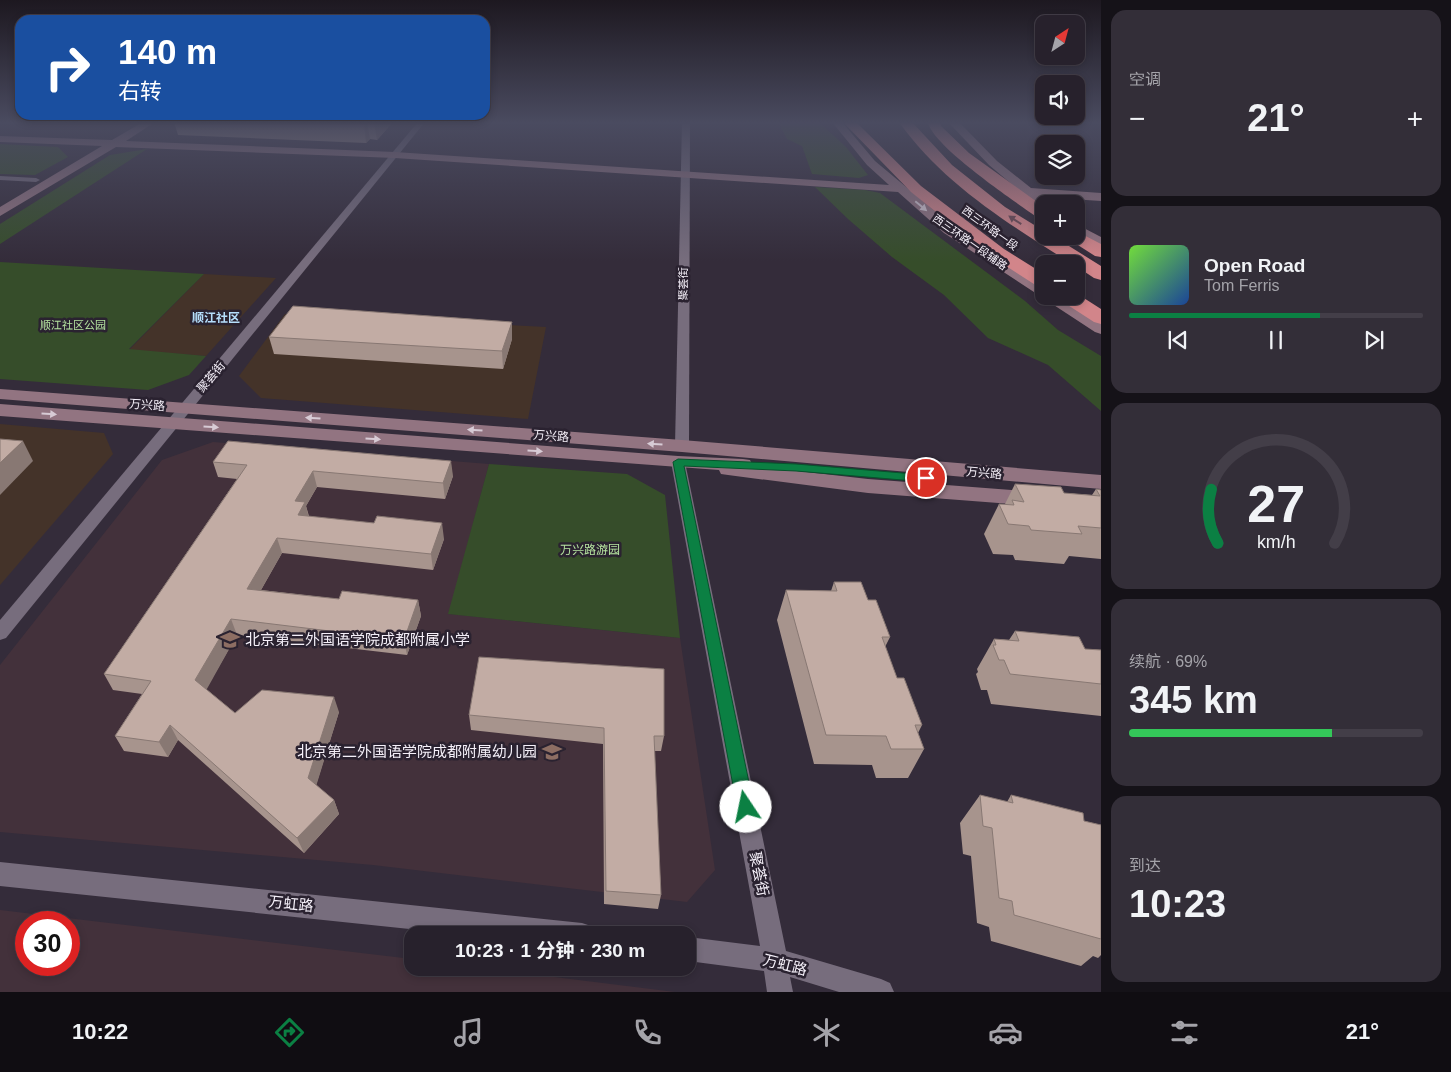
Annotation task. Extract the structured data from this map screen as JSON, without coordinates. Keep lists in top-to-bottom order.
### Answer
{
  "streets": {
    "highway": ["西三环路一段"],
    "main road": ["西三环路一段辅路", "万兴路"],
    "street": ["聚荟街", "万虹路"]
  },
  "crossings": [
    ["聚荟街", "万兴路"],
    ["聚荟街", "万虹路"]
  ],
  "one_way": ["西三环路一段辅路"],
  "districts": ["顺江社区"],
  "parks": ["顺江社区公园", "万兴路游园"],
  "places": {
    "school or university": ["北京第二外国语学院成都附属小学", "北京第二外国语学院成都附属幼儿园"]
  },
  "north": "top right",
  "page": {
    "tile": [
      "空调",
      ["续航 · 69%", "345 km"],
      ["到达", "10:23"]
    ],
    "map_buttons": ["+", "−"],
    "turn": ["140 m", "右转"],
    "heat": ["−", "21°", "+"],
    "song": ["Open Road", "Tom Ferris"],
    "limit": "30",
    "trip": "10:23 · 1 分钟 · 230 m",
    "tabs": ["10:22", "21°"],
    "gauge": ["27", "km/h"]
  }
}
